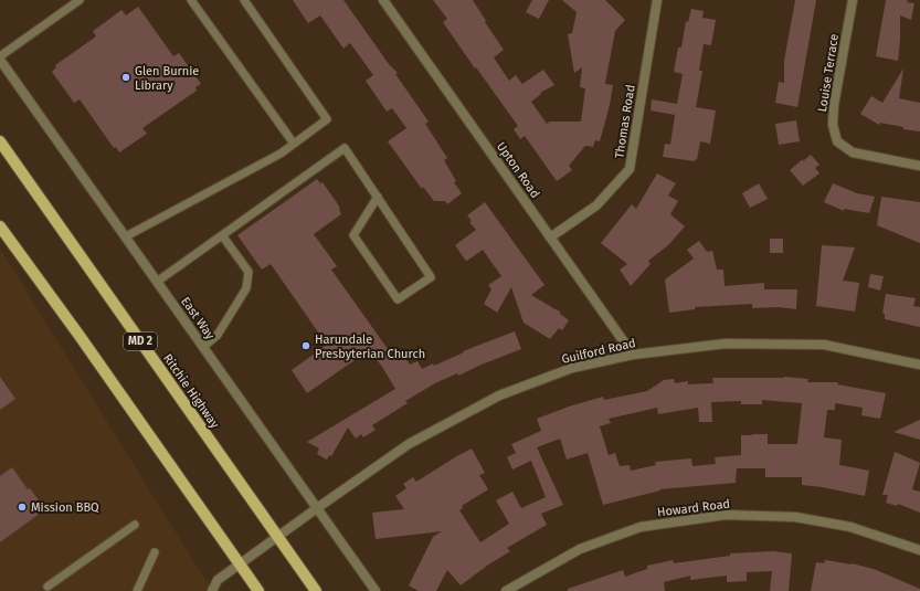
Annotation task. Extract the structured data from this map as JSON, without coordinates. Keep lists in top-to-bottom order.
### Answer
{
  "streets": {
    "main road": ["MD 2", "Ritchie Highway"],
    "street": [
      "Louise Terrace",
      "Thomas Road",
      "Upton Road",
      "East Way",
      "Guilford Road",
      "Howard Road"
    ]
  },
  "crossings": [
    ["Thomas Road", "Upton Road"],
    ["Upton Road", "Guilford Road"],
    ["East Way", "Guilford Road"],
    ["Guilford Road", "Ritchie Highway"]
  ],
  "places": ["Glen Burnie Library", "Harundale Presbyterian Church", "Mission BBQ"]
}
